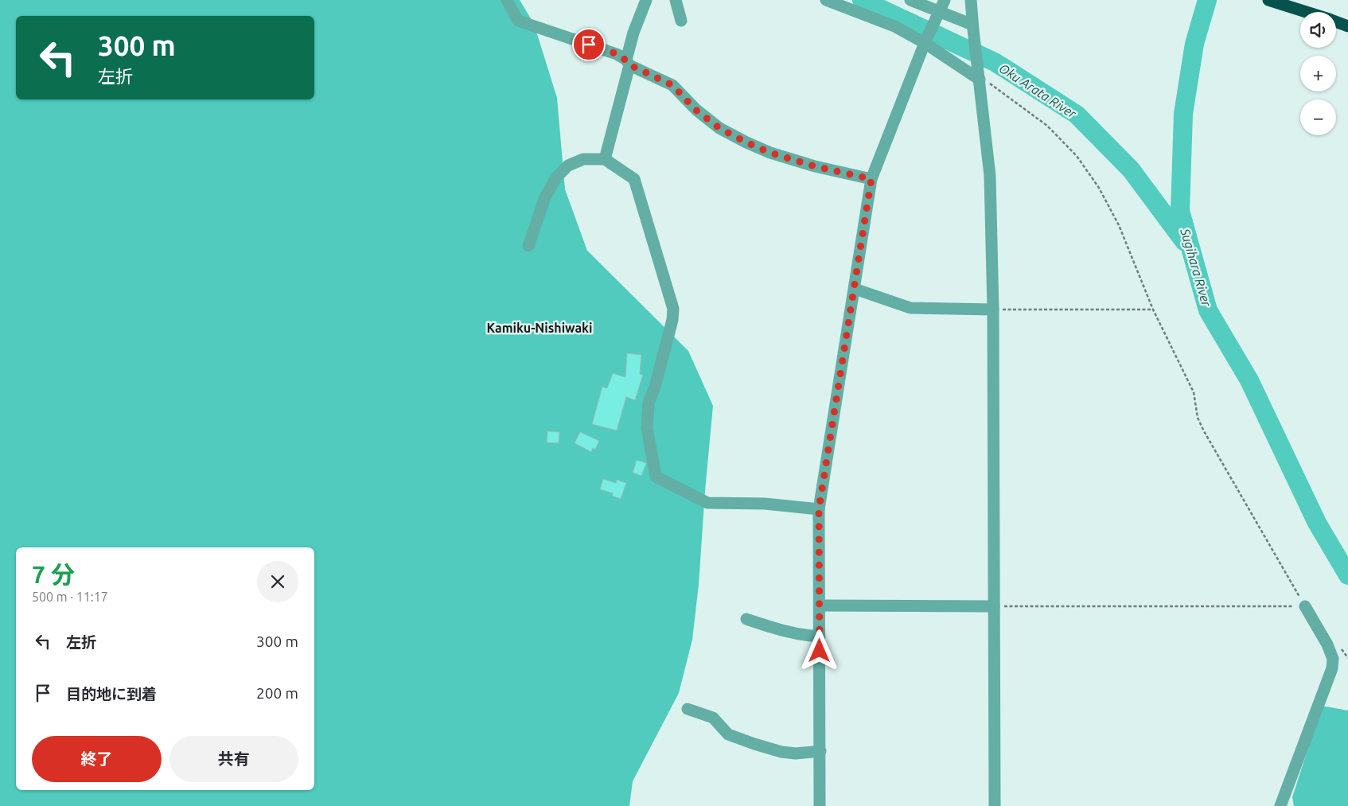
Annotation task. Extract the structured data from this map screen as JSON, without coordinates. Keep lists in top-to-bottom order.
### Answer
{
  "districts": ["Kamiku-Nishiwaki"],
  "water": ["Oku Arata River", "Sugihara River"],
  "page": {
    "map_buttons": ["+", "−"],
    "turn": ["300 m", "左折"],
    "heading": ["7 分", "500 m · 11:17"],
    "list": [
      {
        "name": "左折",
        "value": "300 m"
      },
      {
        "name": "目的地に到着",
        "value": "200 m"
      }
    ],
    "buttons": ["終了", "共有"]
  }
}
